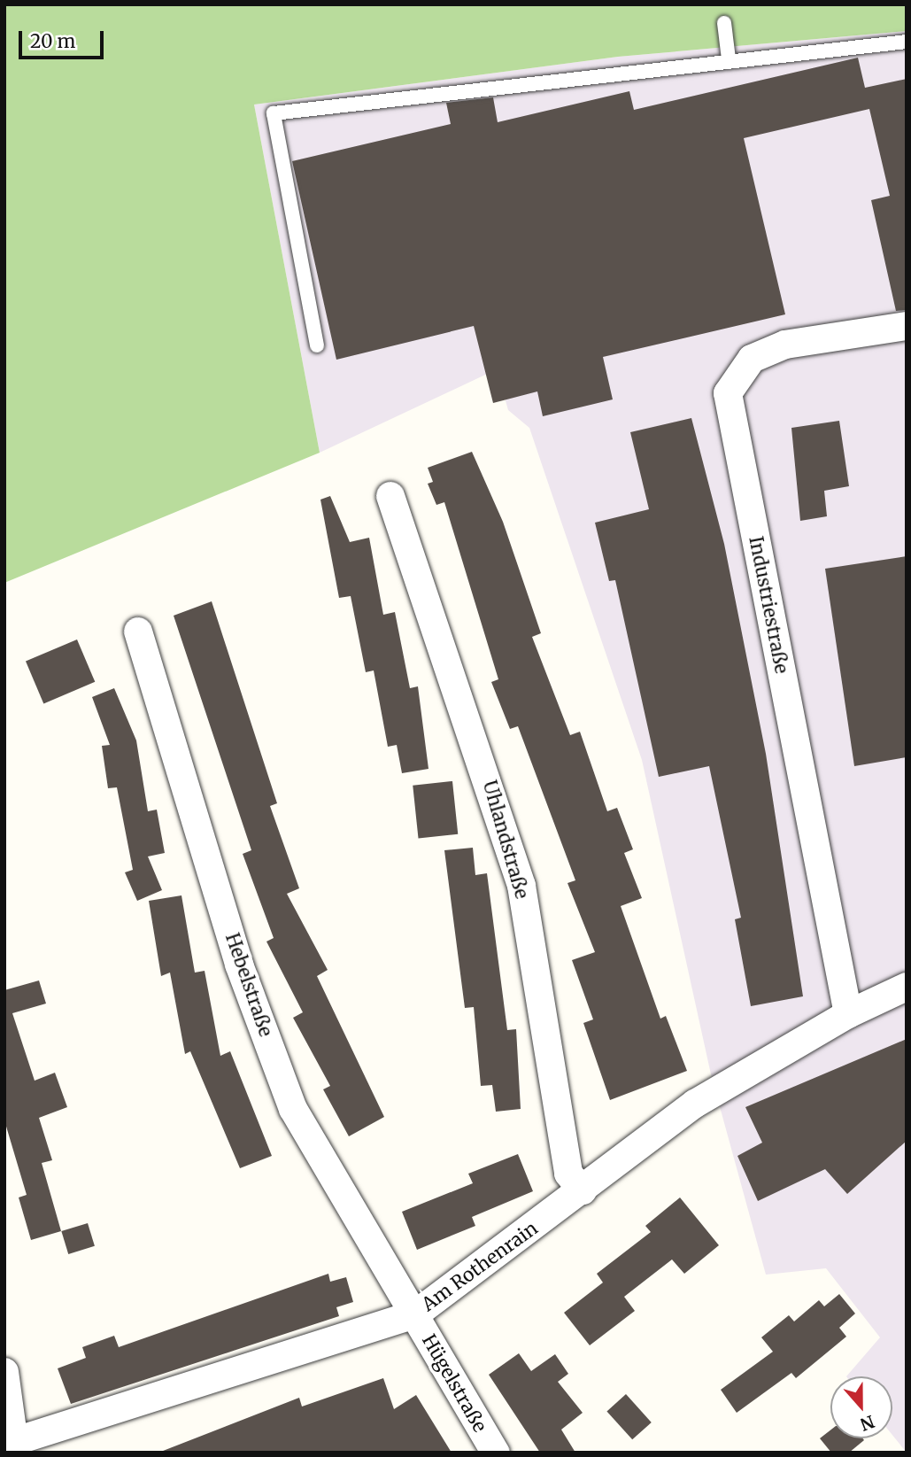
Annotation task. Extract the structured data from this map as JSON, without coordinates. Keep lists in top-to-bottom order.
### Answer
{
  "streets": {
    "street": [
      "Industriestraße",
      "Uhlandstraße",
      "Hebelstraße",
      "Am Rothenrain",
      "Hügelstraße"
    ]
  },
  "crossings": [
    ["Industriestraße", "Am Rothenrain"],
    ["Uhlandstraße", "Am Rothenrain"],
    ["Hebelstraße", "Am Rothenrain"],
    ["Hebelstraße", "Hügelstraße"],
    ["Am Rothenrain", "Hügelstraße"]
  ],
  "scale_bar": "20 m",
  "north": "bottom"
}
